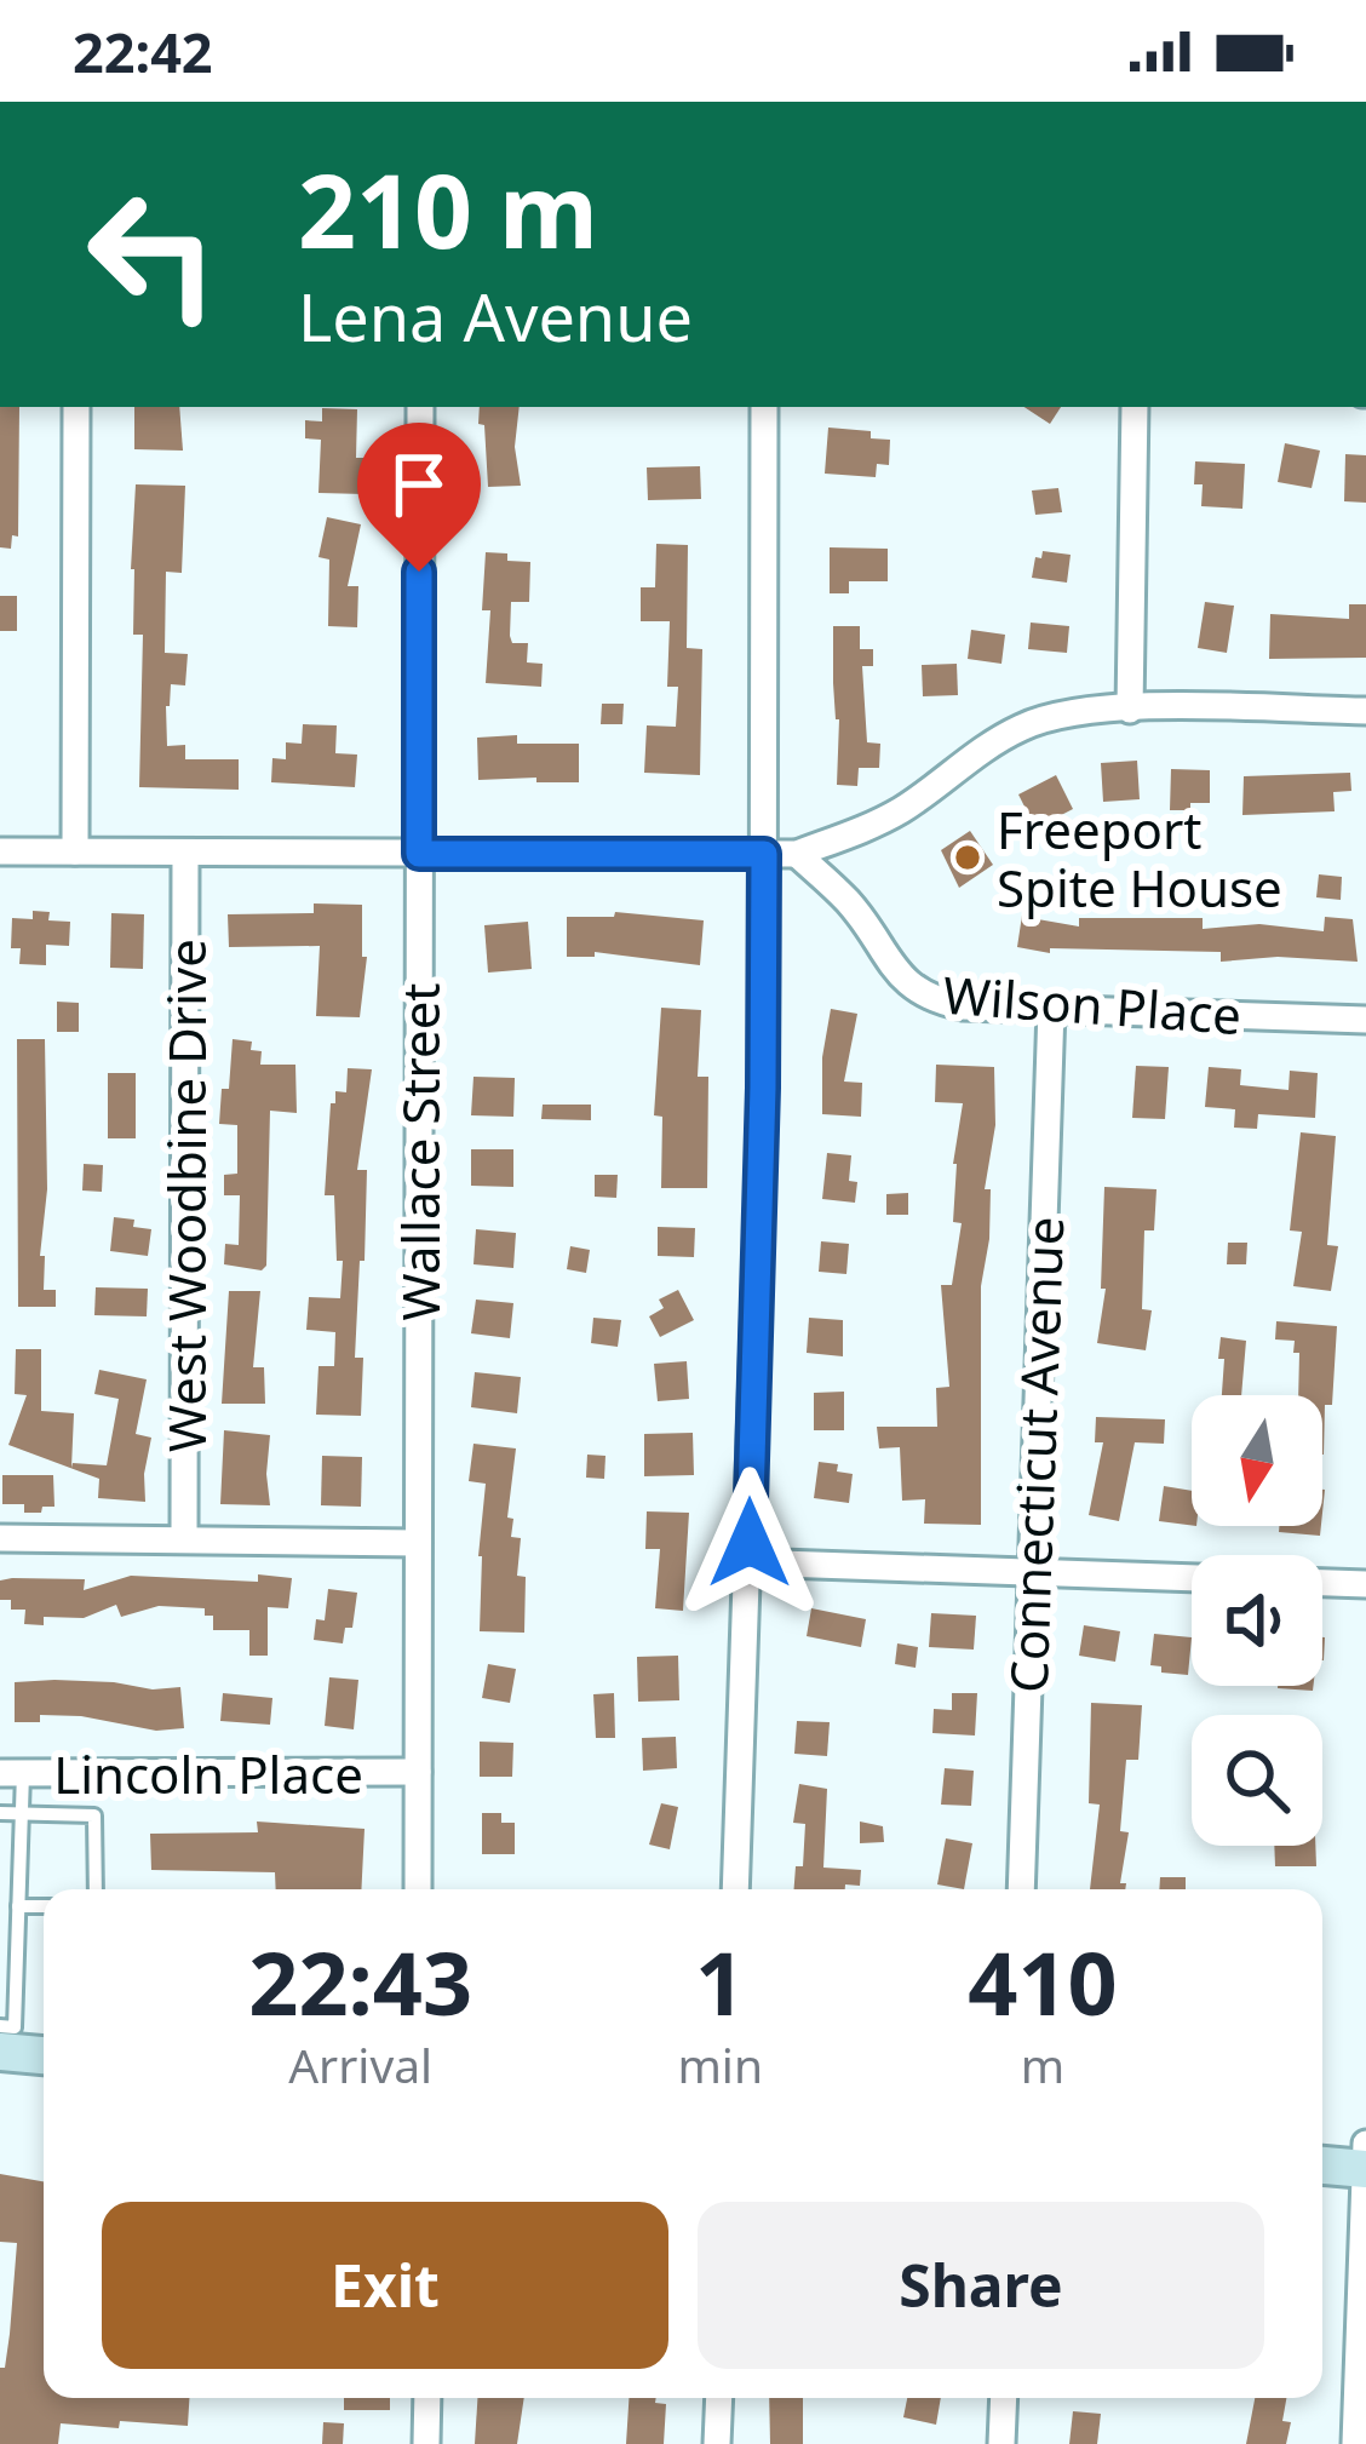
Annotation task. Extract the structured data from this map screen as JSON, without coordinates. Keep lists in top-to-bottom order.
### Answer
{
  "streets": {
    "street": [
      "Wilson Place",
      "Wallace Street",
      "West Woodbine Drive",
      "Connecticut Avenue",
      "Lincoln Place"
    ]
  },
  "crossings": [
    ["Wilson Place", "Connecticut Avenue"],
    ["Wallace Street", "Lincoln Place"]
  ],
  "places": ["Freeport Spite House"],
  "north": "bottom",
  "page": {
    "status": "22:42",
    "turn": ["210 m", "Lena Avenue"],
    "eta": [
      "22:43",
      "Arrival",
      "1",
      "min",
      "410",
      "m"
    ],
    "buttons": ["Exit", "Share"]
  }
}
